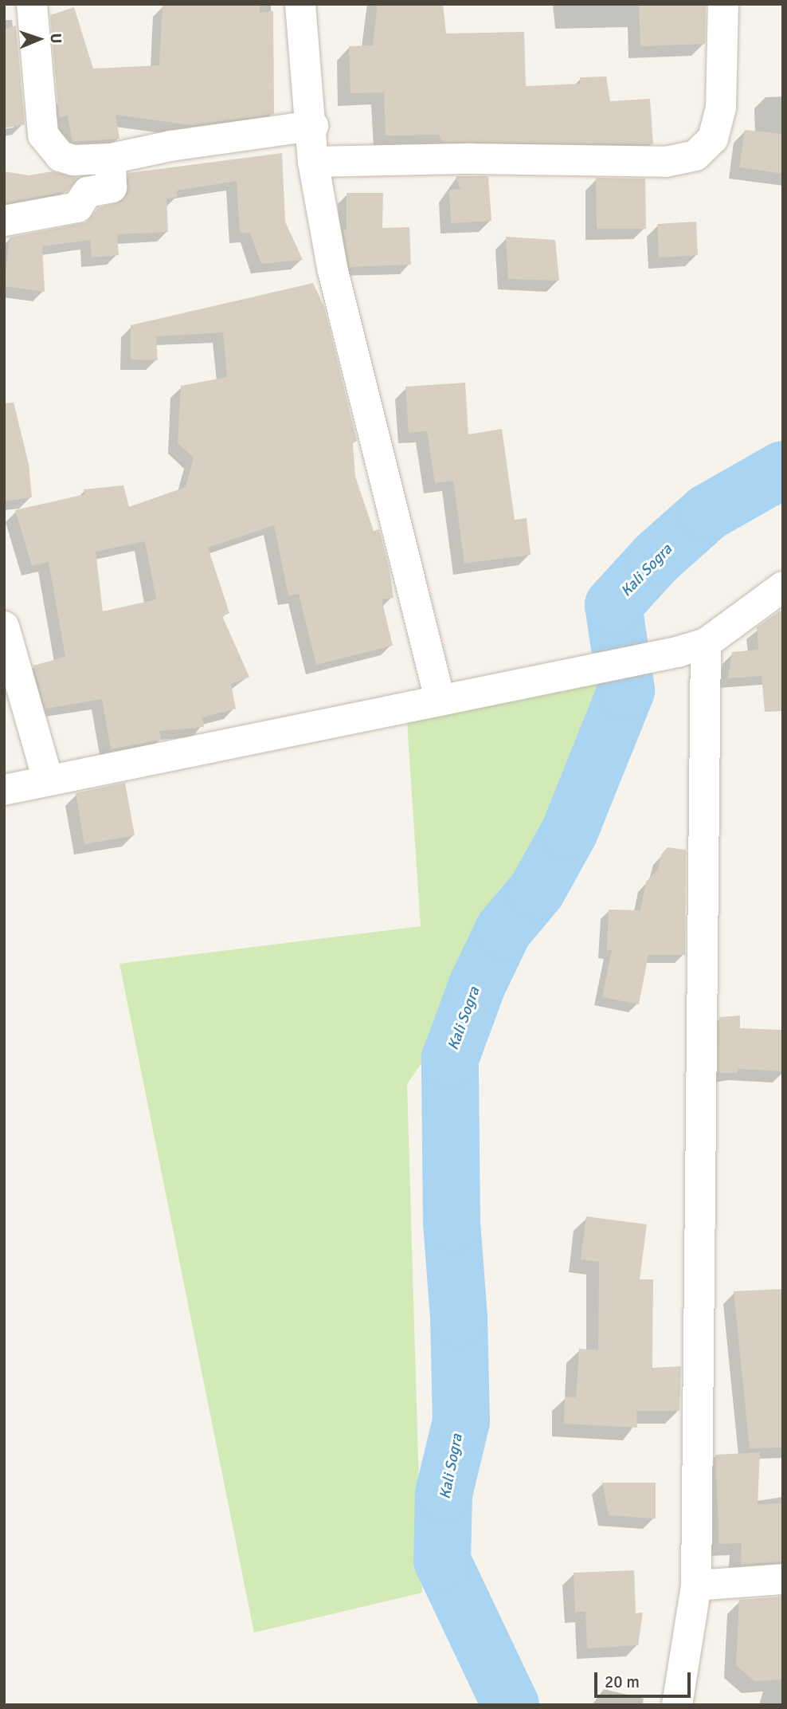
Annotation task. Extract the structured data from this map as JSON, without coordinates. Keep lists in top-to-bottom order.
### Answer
{
  "water": ["Kali Sogra"],
  "scale_bar": "20 m",
  "north": "right"
}
